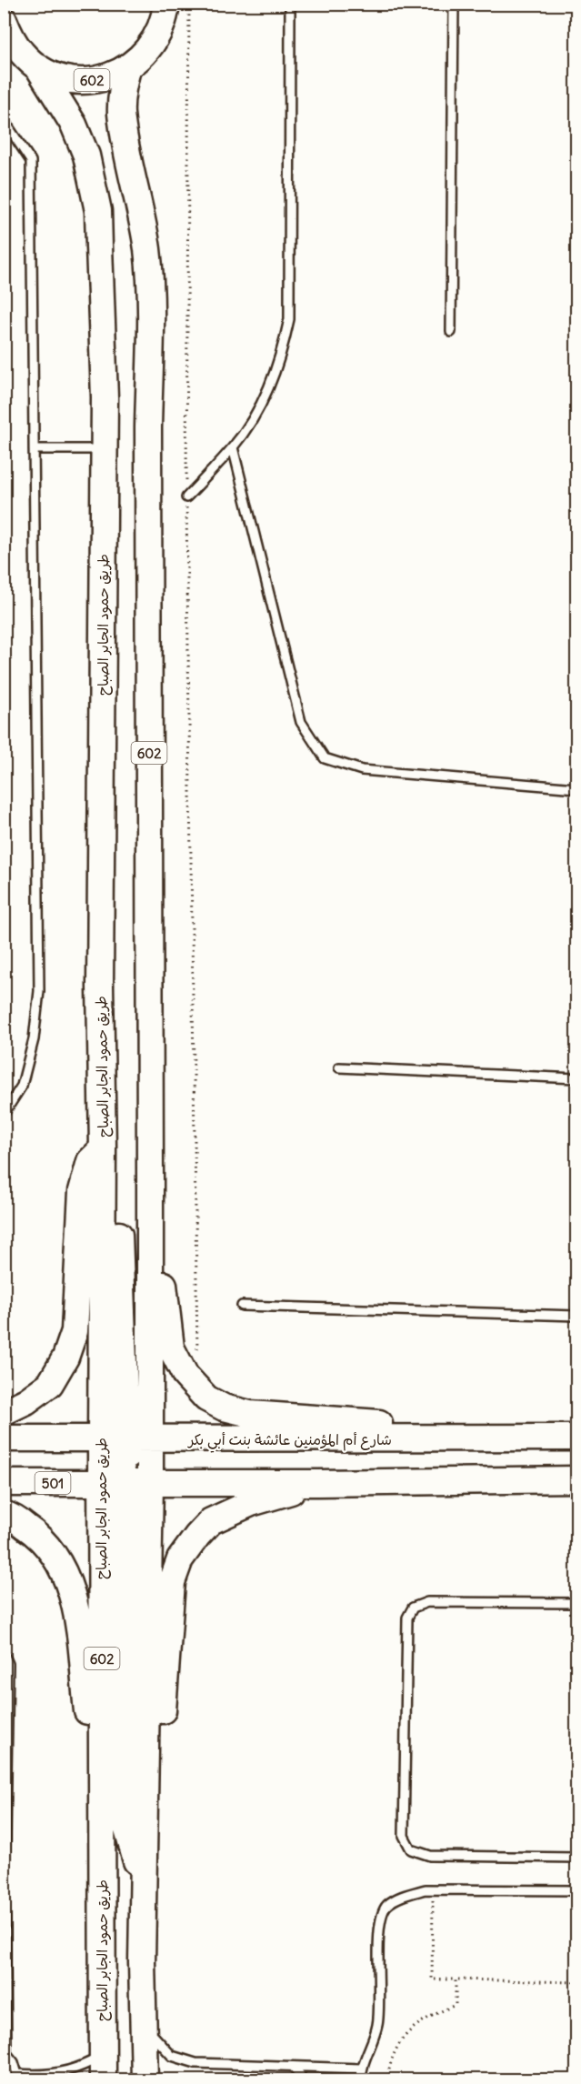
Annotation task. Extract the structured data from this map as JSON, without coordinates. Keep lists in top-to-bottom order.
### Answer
{
  "streets": {
    "main road": [
      "602",
      "طريق حمود الجابر الصباح",
      "شارع أم المؤمنين عائشة بنت أبي بكر",
      "501"
    ]
  },
  "crossings": [
    ["602", "طريق حمود الجابر الصباح"],
    ["602", "شارع أم المؤمنين عائشة بنت أبي بكر"],
    ["طريق حمود الجابر الصباح", "501"]
  ]
}
